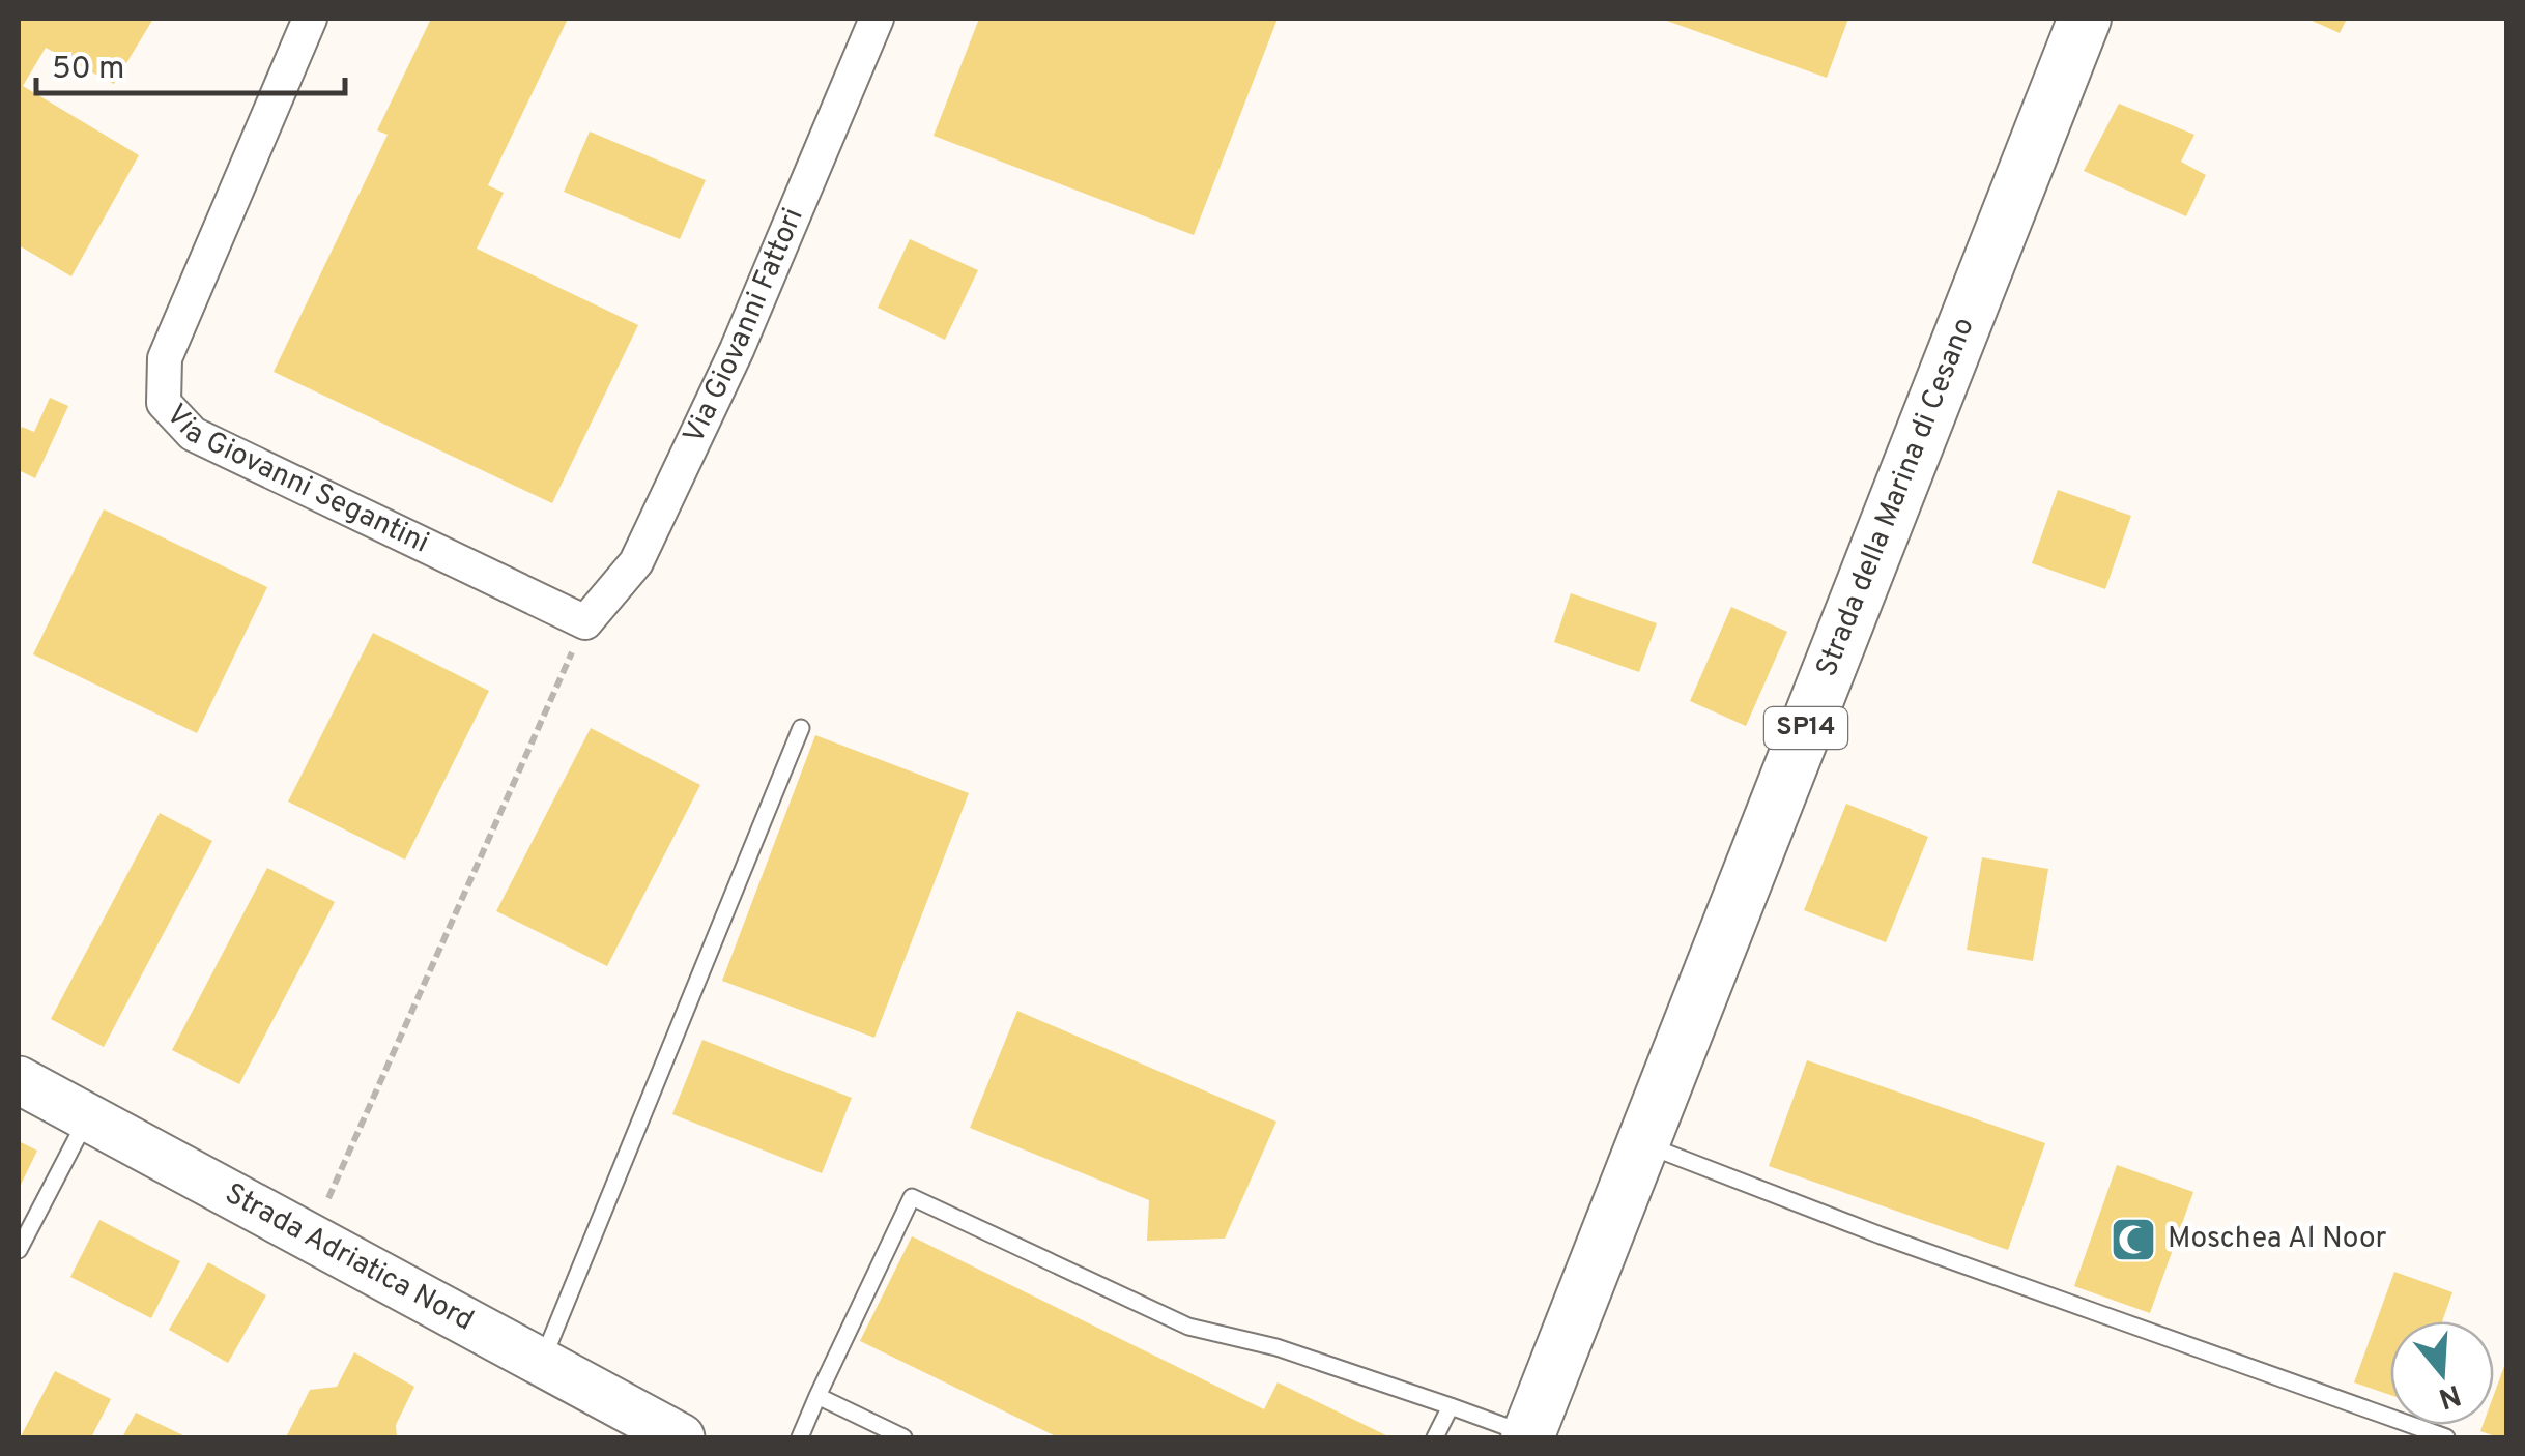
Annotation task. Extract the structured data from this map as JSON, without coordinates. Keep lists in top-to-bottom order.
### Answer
{
  "streets": {
    "main road": ["Strada della Marina di Cesano", "SP14", "Strada Adriatica Nord"],
    "street": ["Via Giovanni Fattori", "Via Giovanni Segantini"]
  },
  "crossings": [
    ["Via Giovanni Fattori", "Via Giovanni Segantini"]
  ],
  "places": {
    "mosque": ["Moschea Al Noor"]
  },
  "scale_bar": "50 m",
  "north": "bottom"
}
